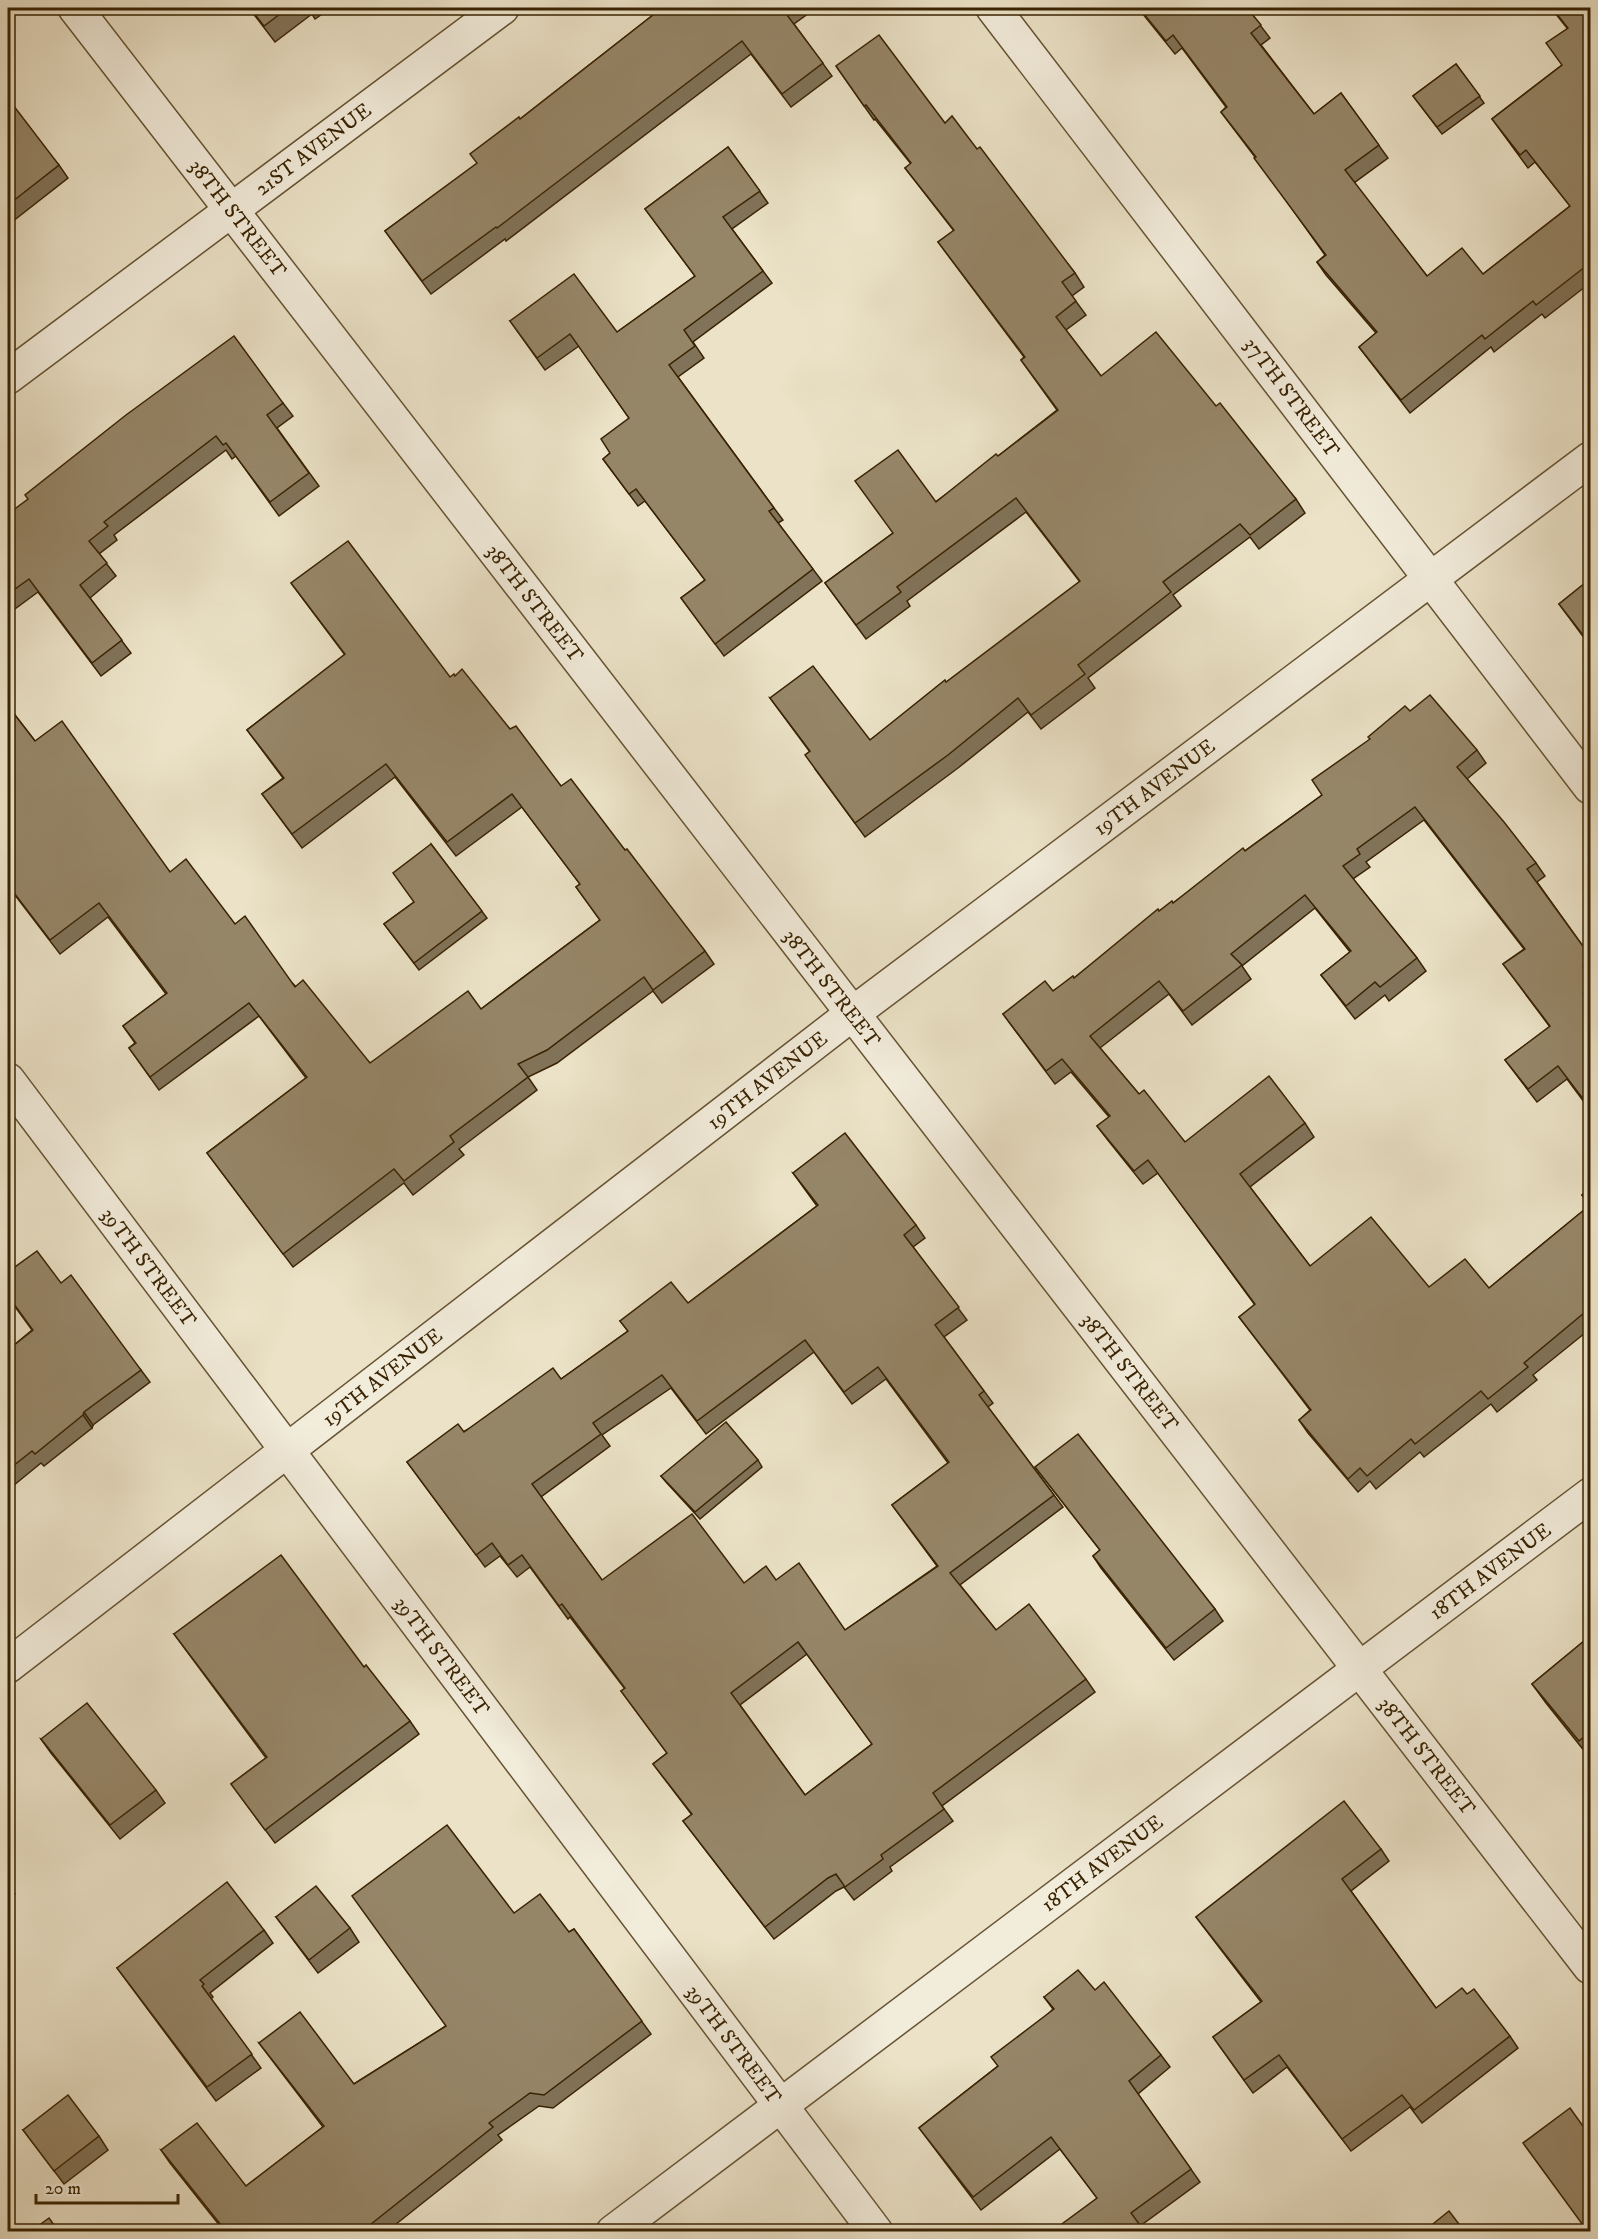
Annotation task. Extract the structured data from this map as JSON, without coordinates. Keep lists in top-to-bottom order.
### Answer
{
  "streets": {
    "street": [
      "21ST AVENUE",
      "38TH STREET",
      "37TH STREET",
      "19TH AVENUE",
      "39TH STREET",
      "18TH AVENUE"
    ]
  },
  "crossings": [
    ["21ST AVENUE", "38TH STREET"],
    ["38TH STREET", "19TH AVENUE"],
    ["38TH STREET", "18TH AVENUE"],
    ["37TH STREET", "19TH AVENUE"],
    ["19TH AVENUE", "39TH STREET"],
    ["39TH STREET", "18TH AVENUE"]
  ],
  "scale_bar": "20 m"
}
